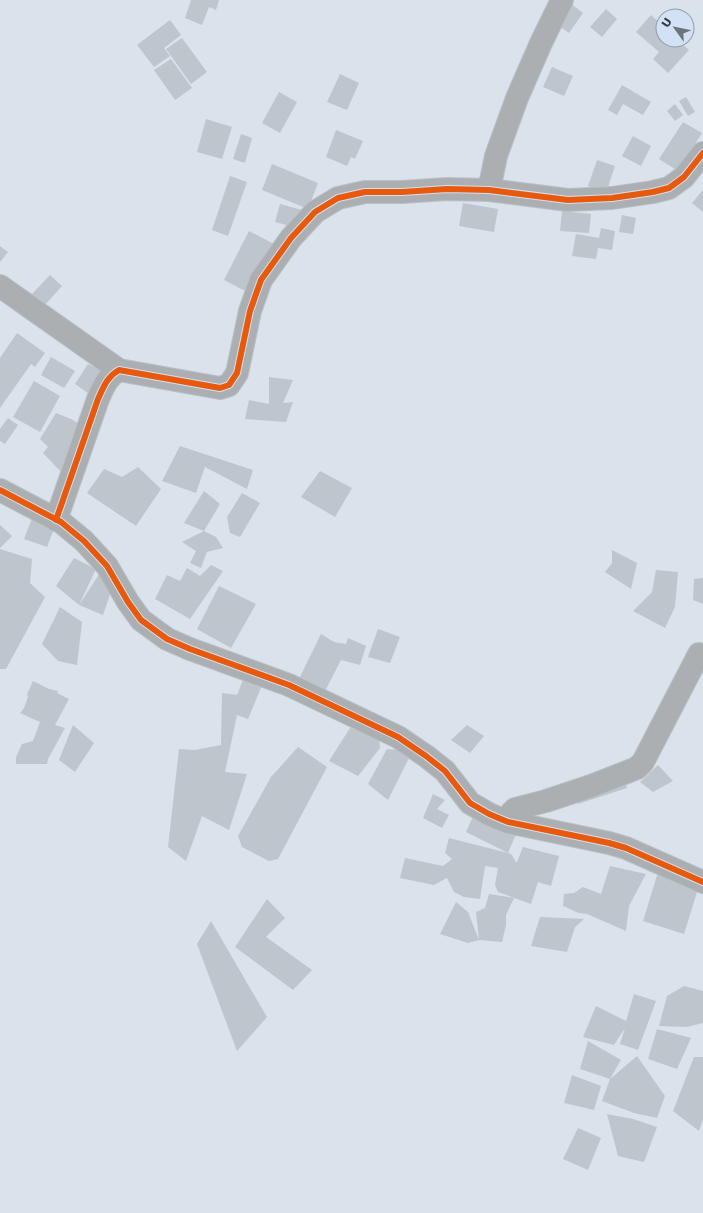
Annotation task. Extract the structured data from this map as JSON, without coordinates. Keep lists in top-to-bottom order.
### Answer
{
  "north": "top left"
}
